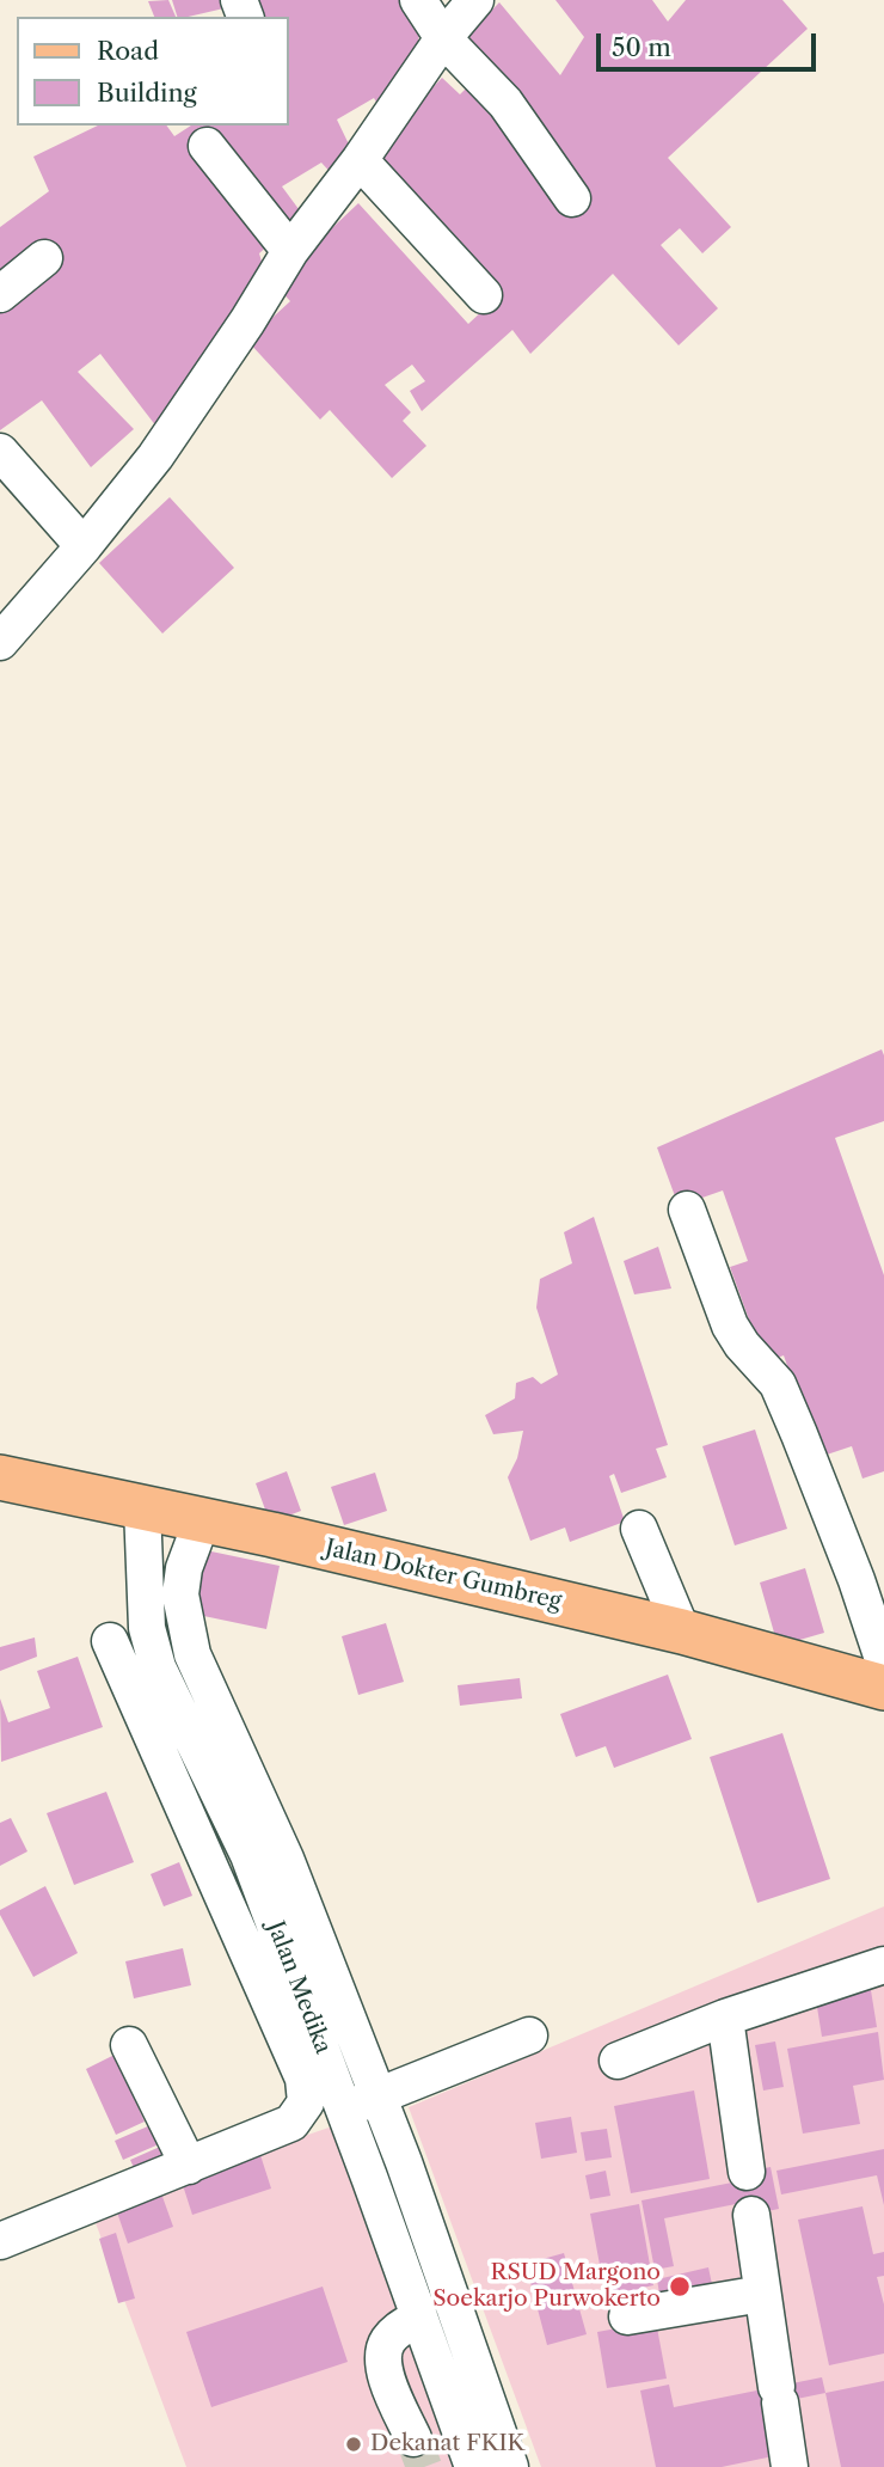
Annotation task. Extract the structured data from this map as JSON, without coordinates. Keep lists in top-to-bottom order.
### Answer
{
  "streets": {
    "main road": ["Jalan Dokter Gumbreg"],
    "street": ["Jalan Medika"]
  },
  "crossings": [
    ["Jalan Dokter Gumbreg", "Jalan Medika"]
  ],
  "places": ["RSUD Margono Soekarjo Purwokerto", "Dekanat FKIK"],
  "legend": ["Road", "Building"],
  "scale_bar": "50 m"
}
